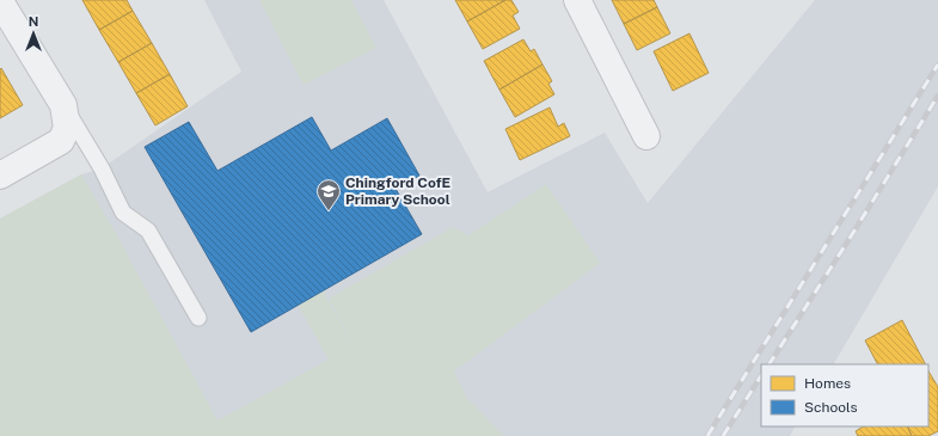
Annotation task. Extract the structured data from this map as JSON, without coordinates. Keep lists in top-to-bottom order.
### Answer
{
  "places": {
    "school or university": ["Chingford CofE Primary School"]
  },
  "legend": ["Homes", "Schools"],
  "north": "top"
}
